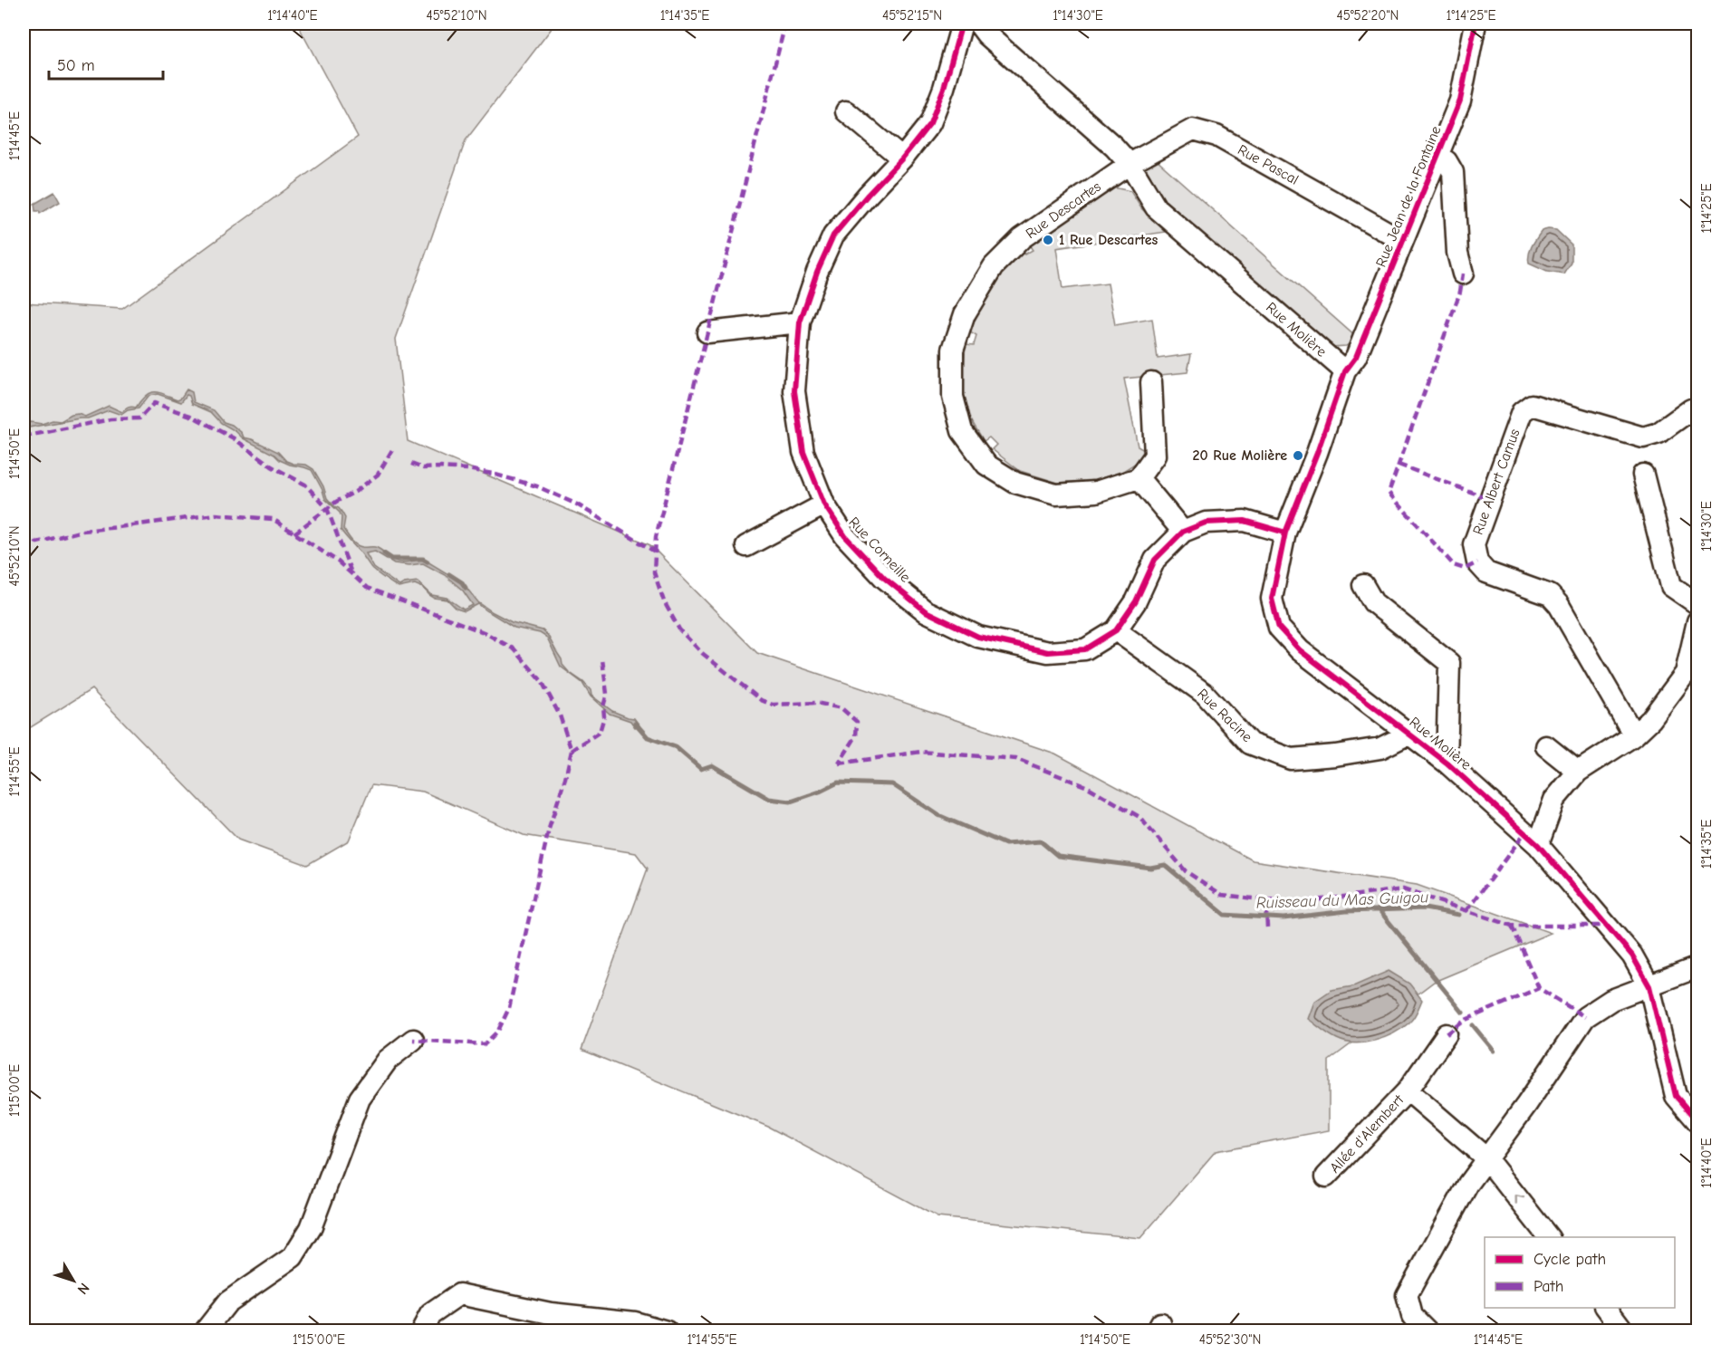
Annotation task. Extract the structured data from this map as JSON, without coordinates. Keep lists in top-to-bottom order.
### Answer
{
  "streets": {
    "street": [
      "Rue Pascal",
      "Rue Jean de la Fontaine",
      "Rue Descartes",
      "Rue Molière",
      "Rue Albert Camus",
      "Rue Corneille",
      "Rue Racine",
      "Allée d'Alembert"
    ]
  },
  "crossings": [
    ["Rue Pascal", "Rue Jean de la Fontaine"],
    ["Rue Pascal", "Rue Descartes"],
    ["Rue Pascal", "Rue Molière"],
    ["Rue Jean de la Fontaine", "Rue Molière"],
    ["Rue Descartes", "Rue Molière"],
    ["Rue Molière", "Rue Corneille"],
    ["Rue Molière", "Rue Racine"],
    ["Rue Corneille", "Rue Racine"]
  ],
  "water": ["Ruisseau du Mas Guigou"],
  "places": ["1 Rue Descartes", "20 Rue Molière"],
  "legend": ["Cycle path", "Path"],
  "scale_bar": "50 m",
  "north": "bottom right",
  "coordinates": [
    "1°14'40\"E",
    "45°52'10\"N",
    "1°14'35\"E",
    "45°52'15\"N",
    "1°14'30\"E",
    "45°52'20\"N",
    "1°14'25\"E",
    "1°14'45\"E",
    "1°14'50\"E",
    "1°14'55\"E",
    "1°15'00\"E",
    "45°52'30\"N"
  ]
}
